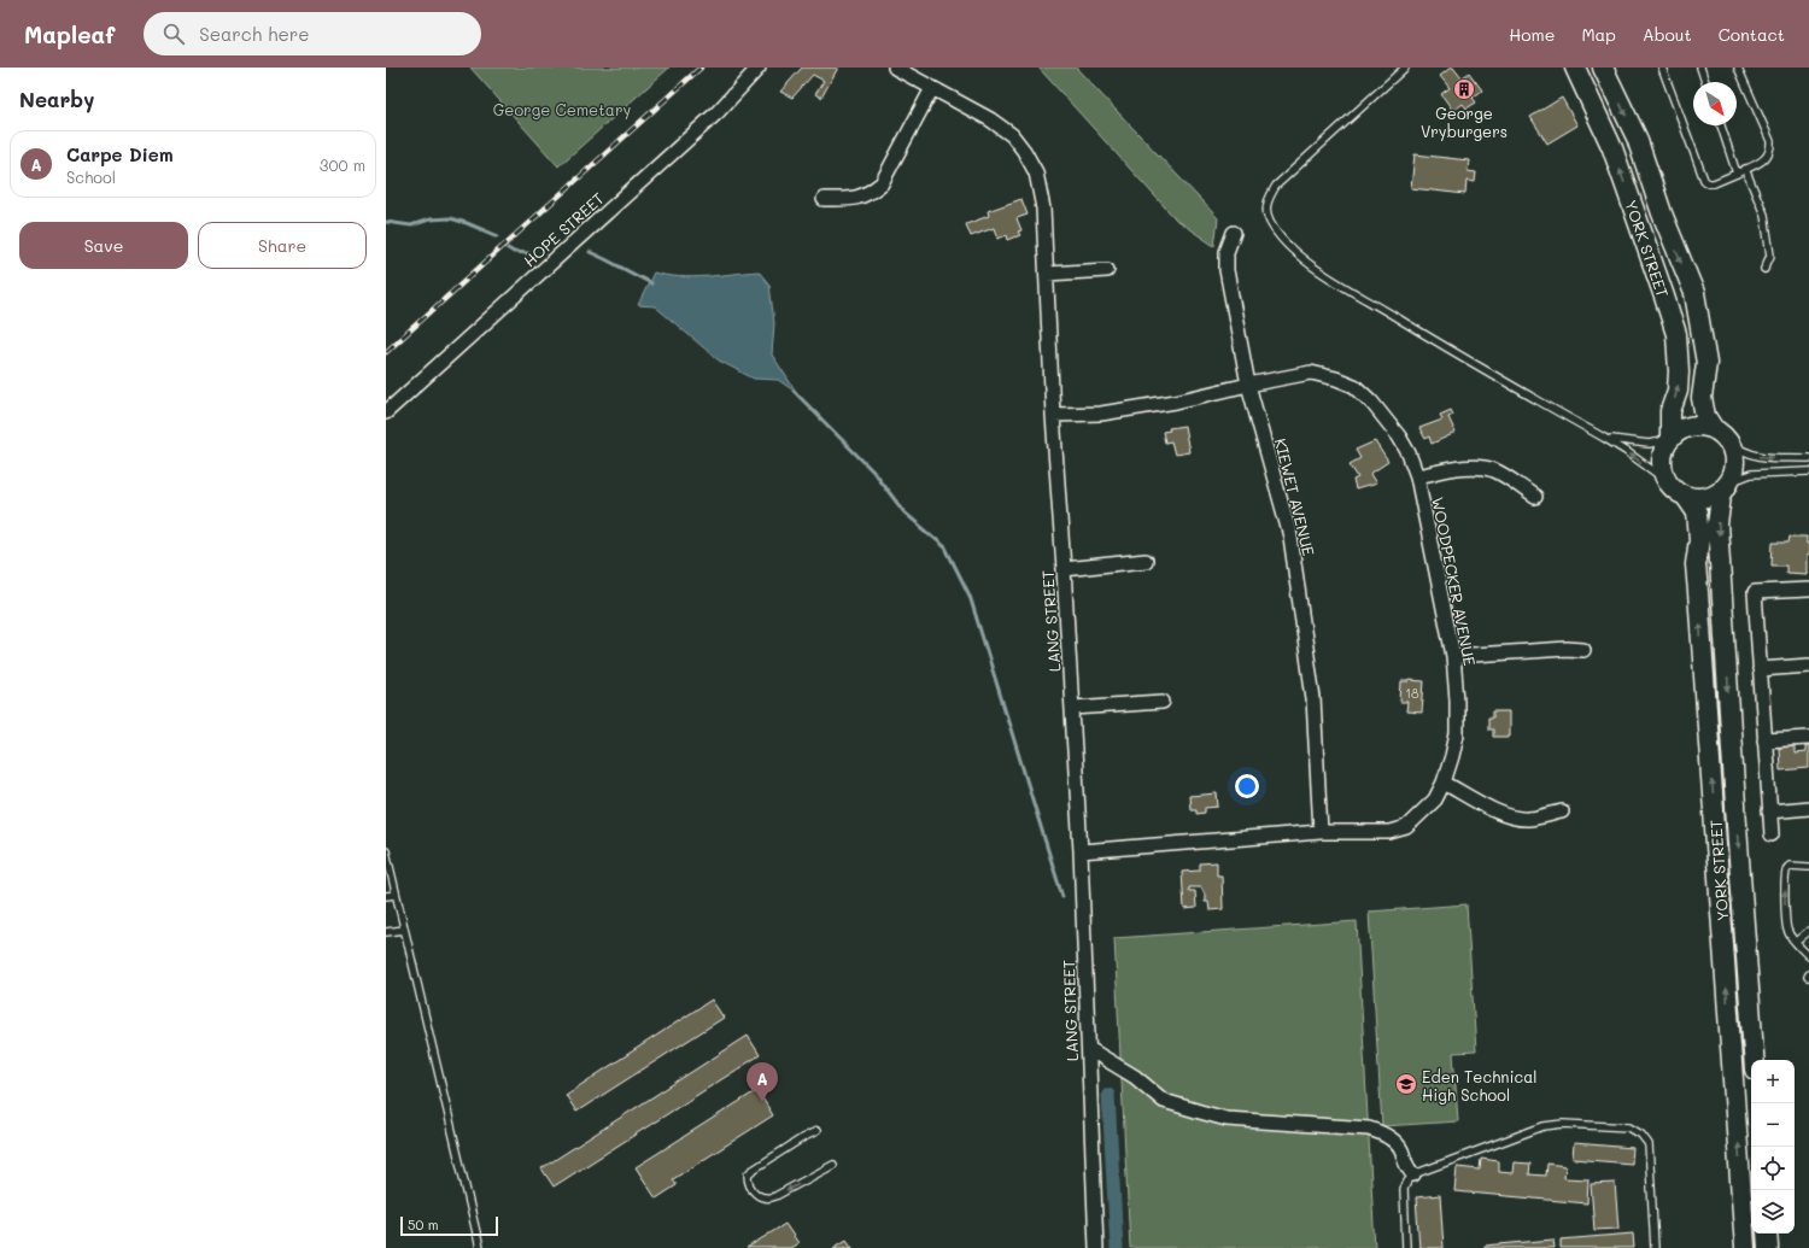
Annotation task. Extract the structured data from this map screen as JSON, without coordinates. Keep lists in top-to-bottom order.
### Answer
{
  "streets": {
    "main road": ["YORK STREET"],
    "street": [
      "HOPE STREET",
      "KIEWET AVENUE",
      "WOODPECKER AVENUE",
      "LANG STREET"
    ]
  },
  "crossings": [
    ["KIEWET AVENUE", "WOODPECKER AVENUE"],
    ["WOODPECKER AVENUE", "LANG STREET"]
  ],
  "parks": ["George Cemetary"],
  "places": {
    "building": ["George Vryburgers"],
    "school or university": ["Eden Technical High School"]
  },
  "house_numbers": ["18"],
  "scale_bar": "50 m",
  "north": "bottom right",
  "page": {
    "header": "Mapleaf",
    "search": "Search here",
    "nav": [
      "Home",
      "Map",
      "About",
      "Contact"
    ],
    "heading": "Nearby",
    "list": [
      {
        "mark": "A",
        "name": "Carpe Diem",
        "note": "School",
        "value": "300 m"
      }
    ],
    "buttons": ["Save", "Share"],
    "map_buttons": ["+", "−"],
    "pins": "A",
    "scale": "50 m"
  }
}
